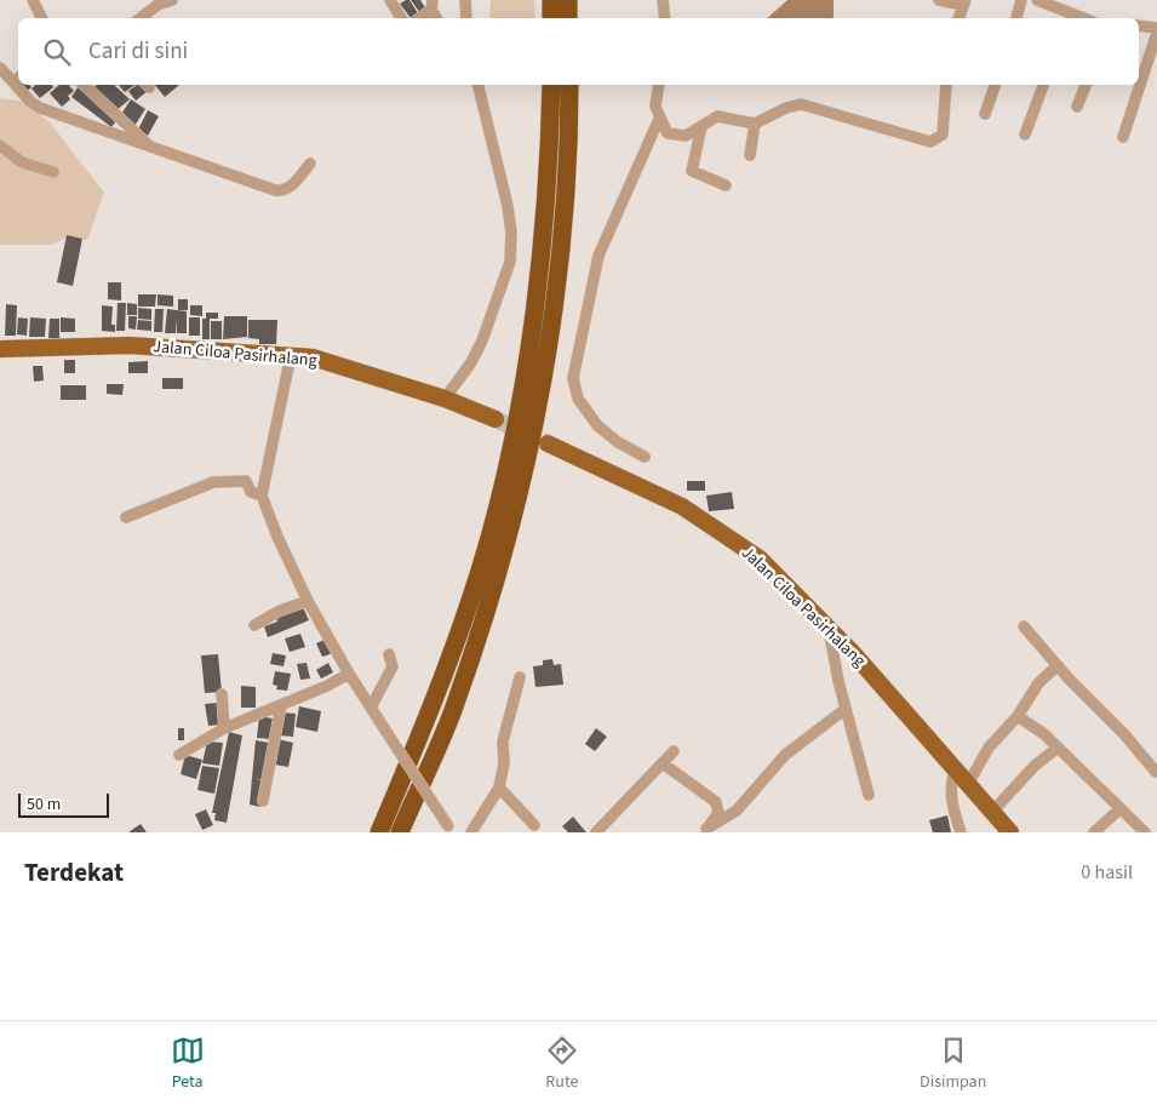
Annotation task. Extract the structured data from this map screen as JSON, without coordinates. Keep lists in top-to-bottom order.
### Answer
{
  "streets": {
    "main road": ["Jalan Ciloa Pasirhalang"]
  },
  "scale_bar": "50 m",
  "page": {
    "search": "Cari di sini",
    "scale": "50 m",
    "heading": ["Terdekat", "0 hasil"],
    "nav": ["Peta", "Rute", "Disimpan"]
  }
}
